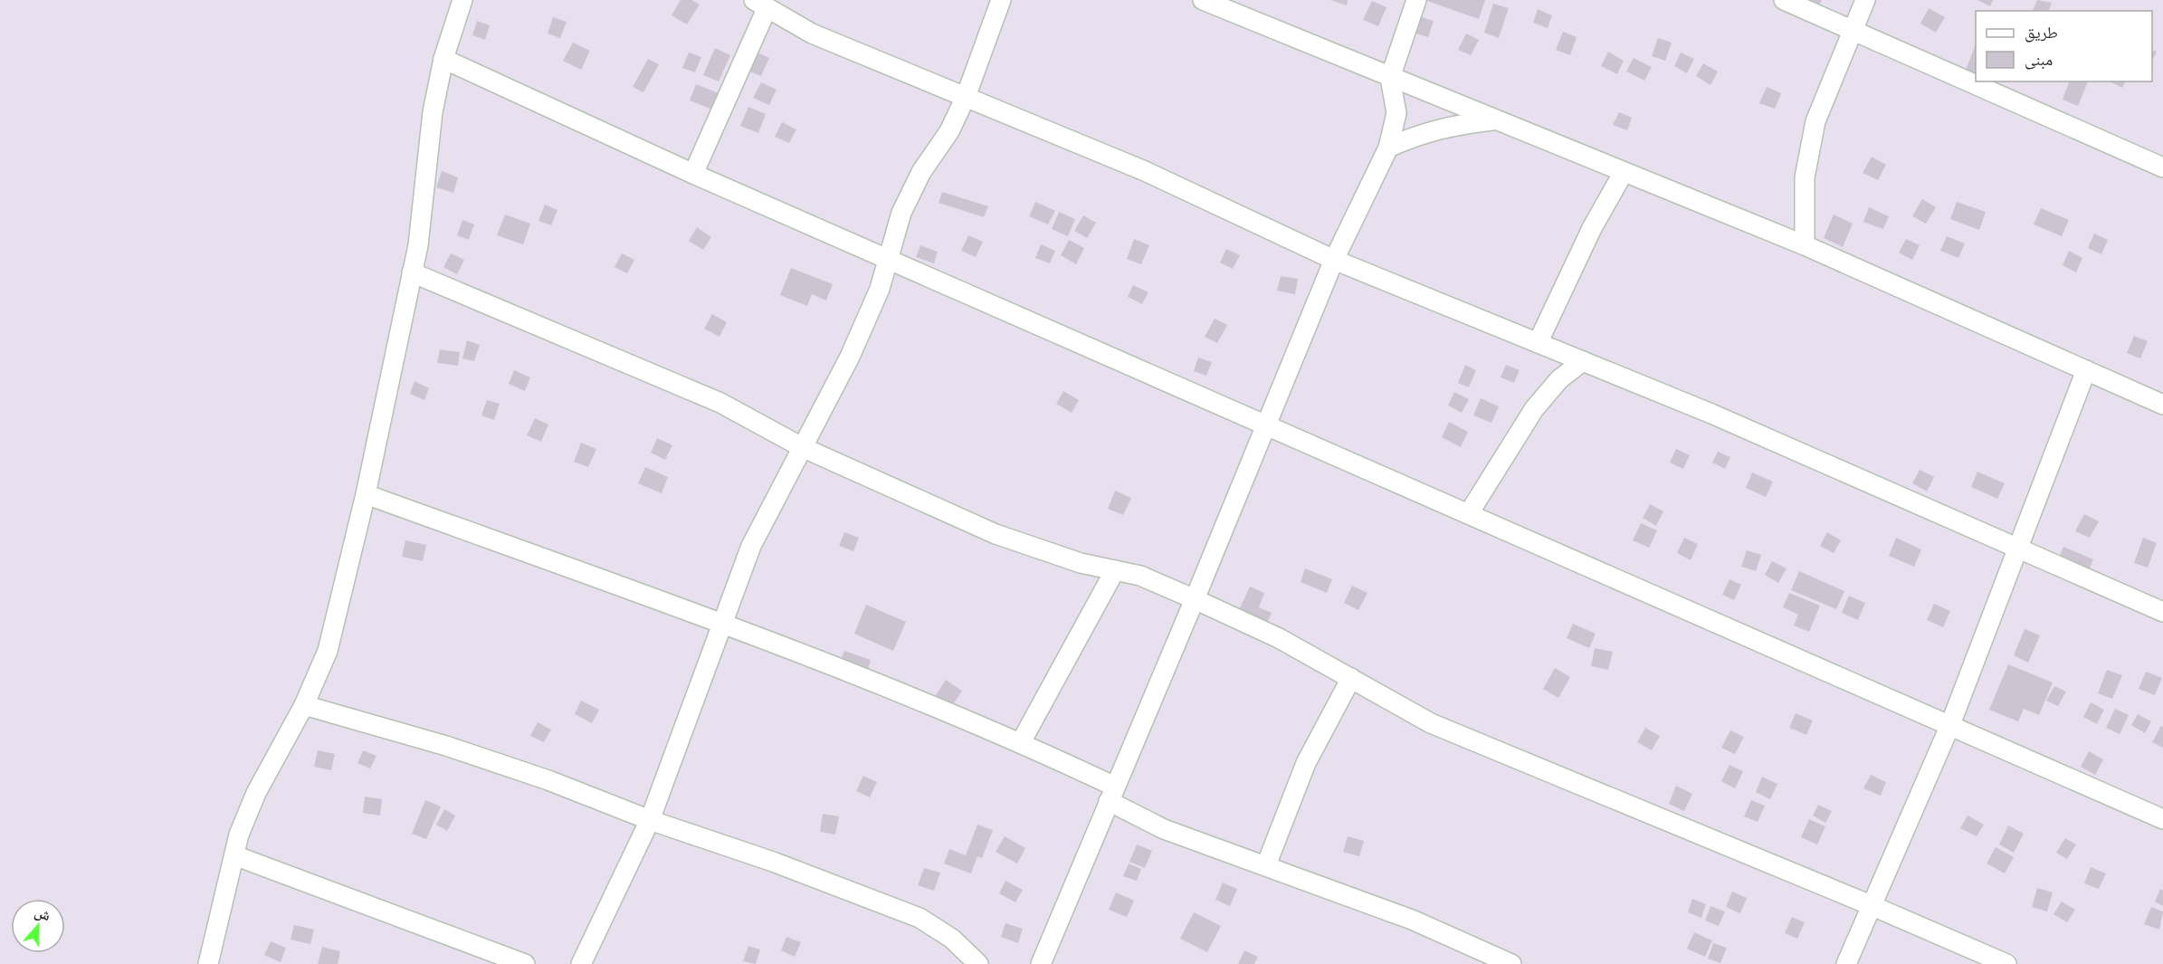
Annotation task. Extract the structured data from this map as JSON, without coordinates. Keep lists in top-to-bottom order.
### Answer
{
  "legend": ["طريق", "مبنى"],
  "north": "top"
}
